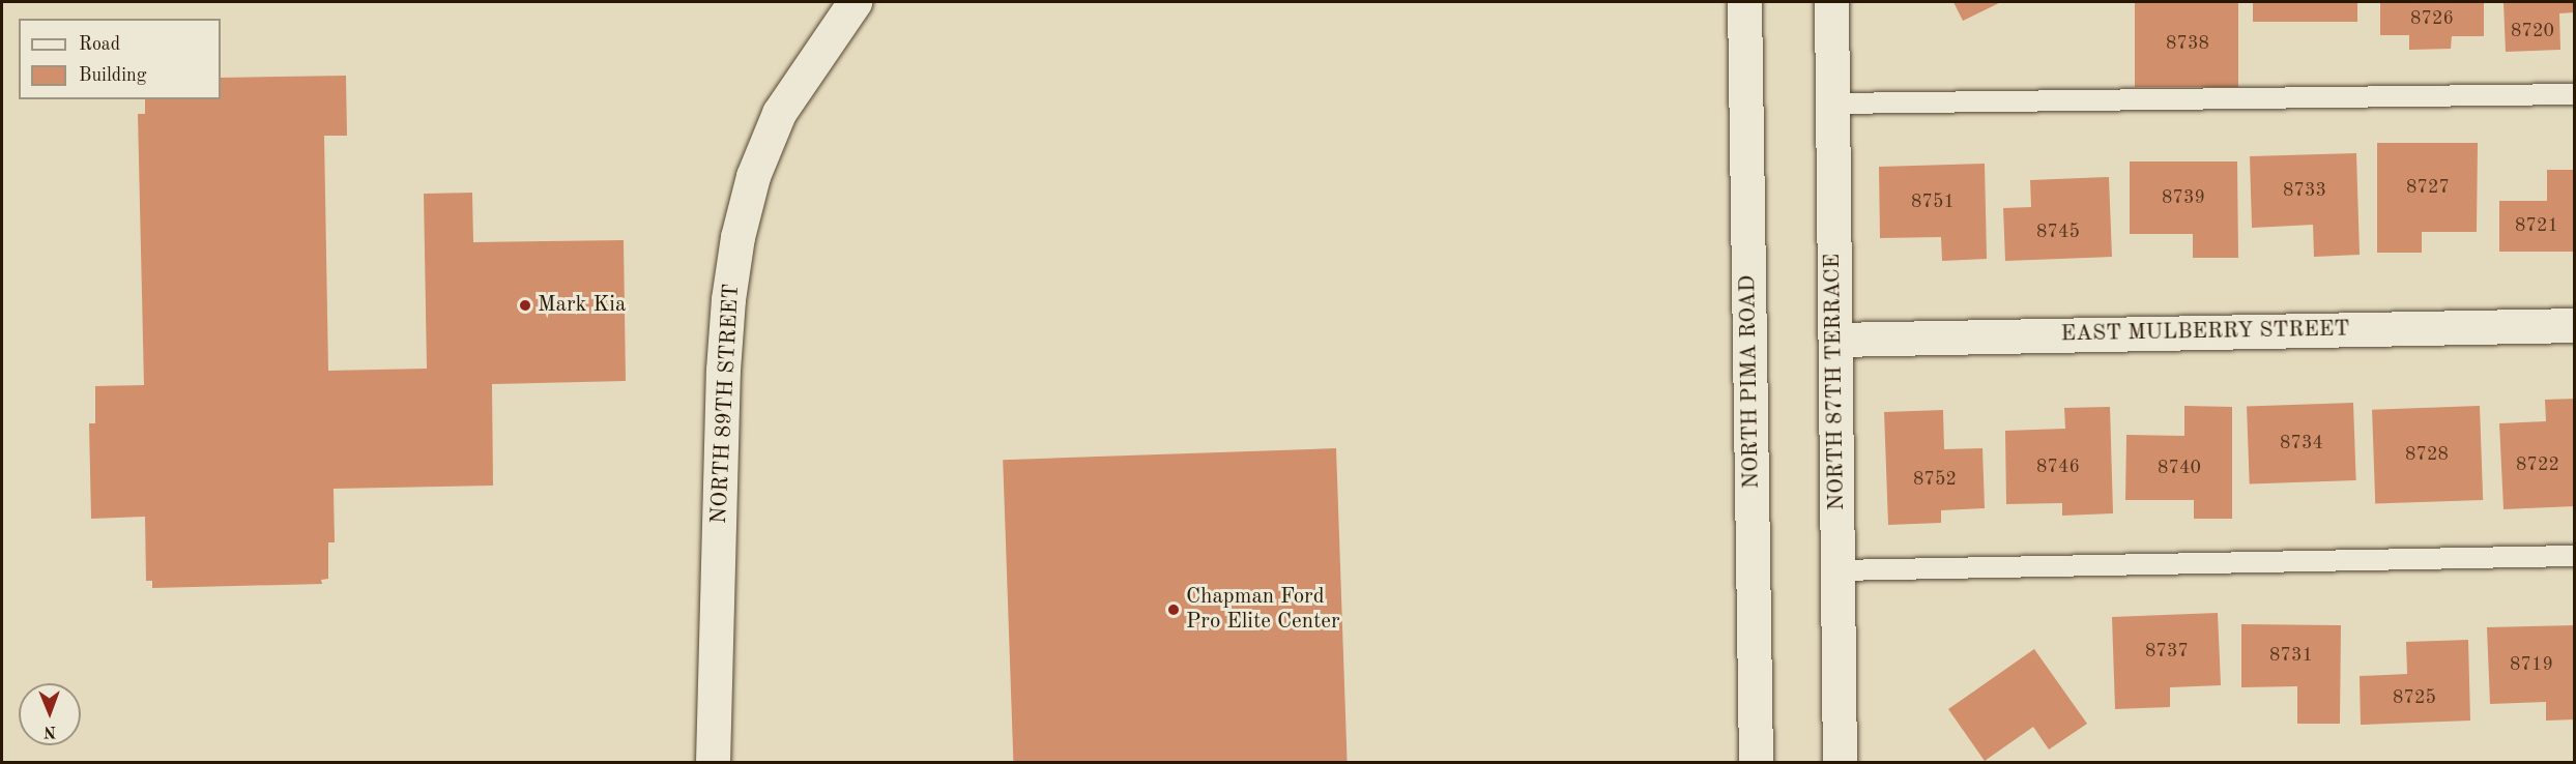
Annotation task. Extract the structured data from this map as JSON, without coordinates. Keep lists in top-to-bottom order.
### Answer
{
  "streets": {
    "street": [
      "EAST MULBERRY STREET",
      "NORTH PIMA ROAD",
      "NORTH 87TH TERRACE",
      "NORTH 89TH STREET"
    ]
  },
  "crossings": [
    ["EAST MULBERRY STREET", "NORTH 87TH TERRACE"]
  ],
  "places": ["Mark Kia", "Chapman Ford Pro Elite Center"],
  "house_numbers": [
    "8726",
    "8720",
    "8738",
    "8727",
    "8733",
    "8739",
    "8751",
    "8721",
    "8745",
    "8734",
    "8728",
    "8722",
    "8746",
    "8740",
    "8752",
    "8737",
    "8731",
    "8719",
    "8725"
  ],
  "legend": ["Road", "Building"],
  "north": "bottom"
}
